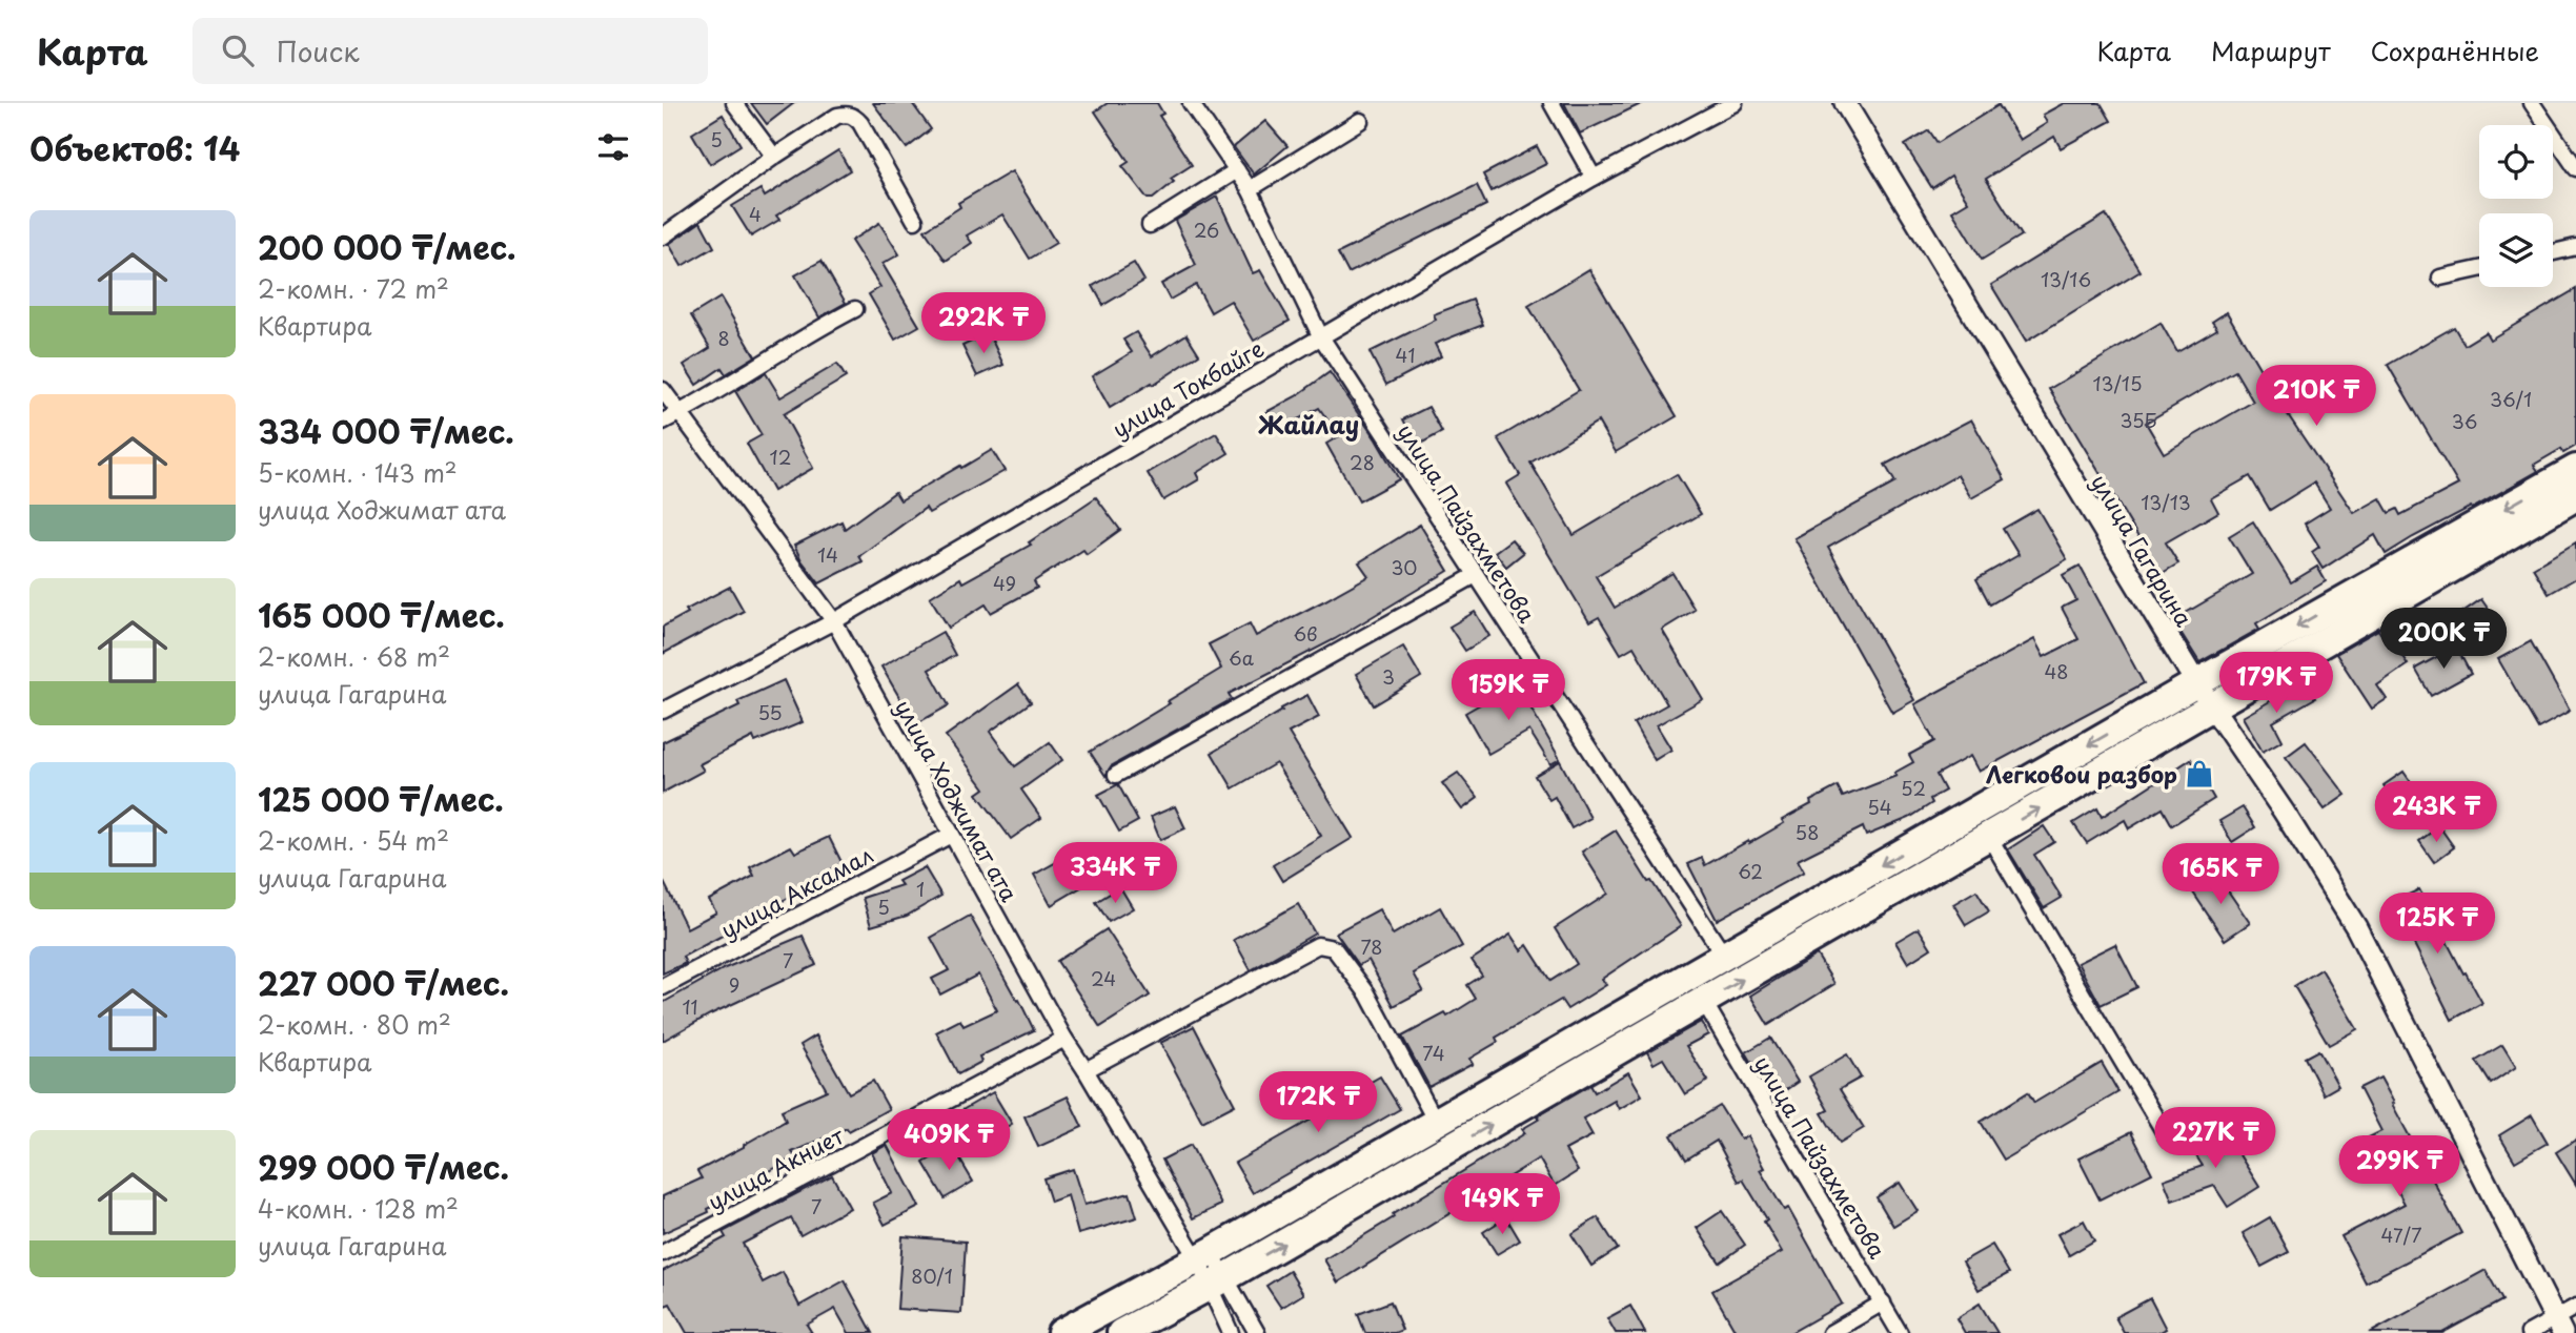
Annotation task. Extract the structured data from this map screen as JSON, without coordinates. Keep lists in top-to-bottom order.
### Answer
{
  "streets": {
    "main road": ["улица Гагарина"],
    "street": [
      "улица Токбайге",
      "улица Пайзахметова",
      "улица Ходжимат ата",
      "улица Аксамал",
      "улица Акниет"
    ]
  },
  "crossings": [
    ["улица Токбайге", "улица Пайзахметова"],
    ["улица Токбайге", "улица Ходжимат ата"],
    ["улица Ходжимат ата", "улица Аксамал"],
    ["улица Ходжимат ата", "улица Акниет"]
  ],
  "districts": ["Жайлау"],
  "places": {
    "shop": ["Легковои разбор"]
  },
  "house_numbers": [
    "5",
    "4",
    "26",
    "13/16",
    "8",
    "41",
    "13/15",
    "36/1",
    "35Б",
    "36",
    "12",
    "28",
    "13/13",
    "14",
    "30",
    "49",
    "6в",
    "6а",
    "48",
    "3",
    "55",
    "52",
    "54",
    "58",
    "62",
    "1",
    "5",
    "78",
    "7",
    "24",
    "9",
    "11",
    "74",
    "7",
    "47/7",
    "80/1"
  ],
  "page": {
    "header": "Карта",
    "search": "Поиск",
    "nav": ["Карта", "Маршрут", "Сохранённые"],
    "heading": "Объектов: 14",
    "list": [
      {
        "name": "200 000 ₸/мес.",
        "note": "2-комн. · 72 m² · Квартира"
      },
      {
        "name": "334 000 ₸/мес.",
        "note": "5-комн. · 143 m² · улица Ходжимат ата"
      },
      {
        "name": "165 000 ₸/мес.",
        "note": "2-комн. · 68 m² · улица Гагарина"
      },
      {
        "name": "125 000 ₸/мес.",
        "note": "2-комн. · 54 m² · улица Гагарина"
      },
      {
        "name": "227 000 ₸/мес.",
        "note": "2-комн. · 80 m² · Квартира"
      },
      {
        "name": "299 000 ₸/мес.",
        "note": "4-комн. · 128 m² · улица Гагарина"
      }
    ],
    "price": [
      "292K ₸",
      "210K ₸",
      "200K ₸",
      "179K ₸",
      "159K ₸",
      "243K ₸",
      "334K ₸",
      "165K ₸",
      "125K ₸",
      "172K ₸",
      "227K ₸",
      "409K ₸",
      "299K ₸",
      "149K ₸"
    ]
  }
}
